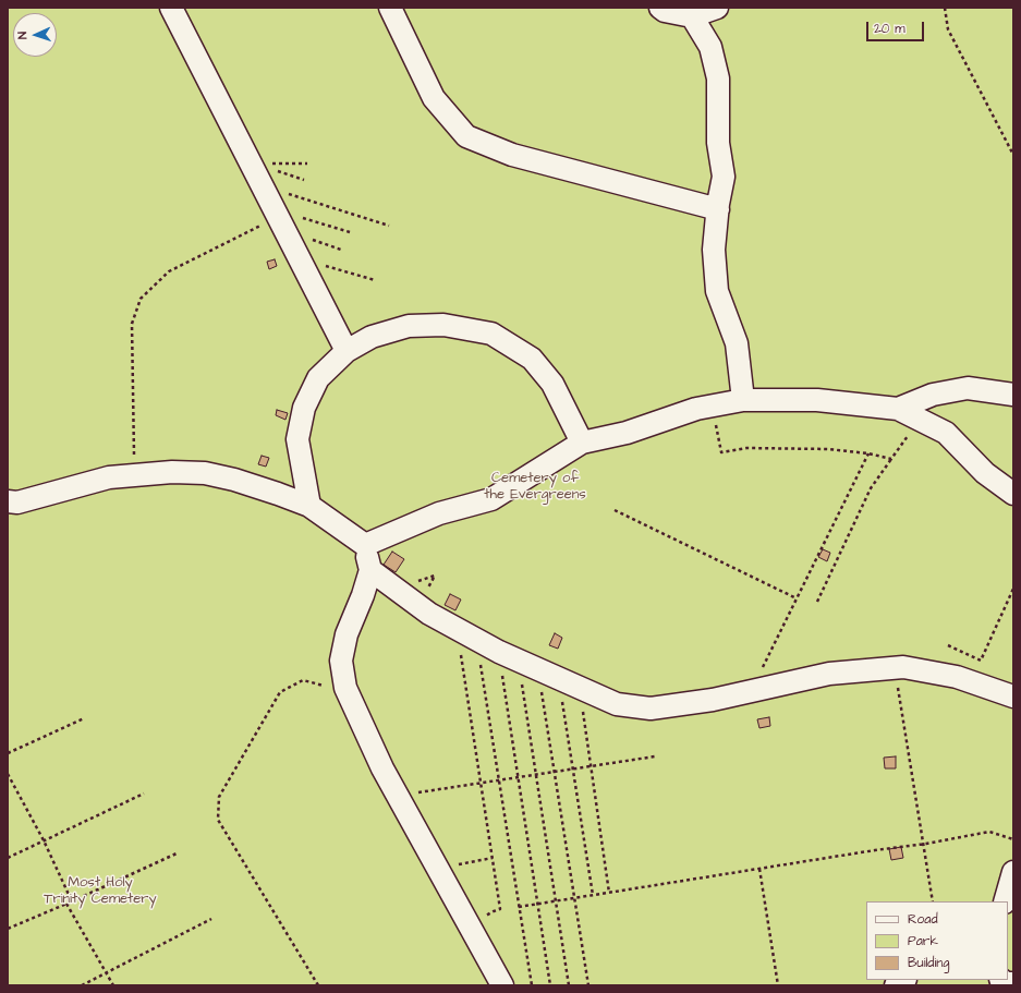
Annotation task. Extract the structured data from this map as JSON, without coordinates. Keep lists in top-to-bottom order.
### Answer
{
  "parks": ["Cemetery of the Evergreens", "Most Holy Trinity Cemetery"],
  "legend": ["Road", "Park", "Building"],
  "scale_bar": "20 m",
  "north": "left"
}
